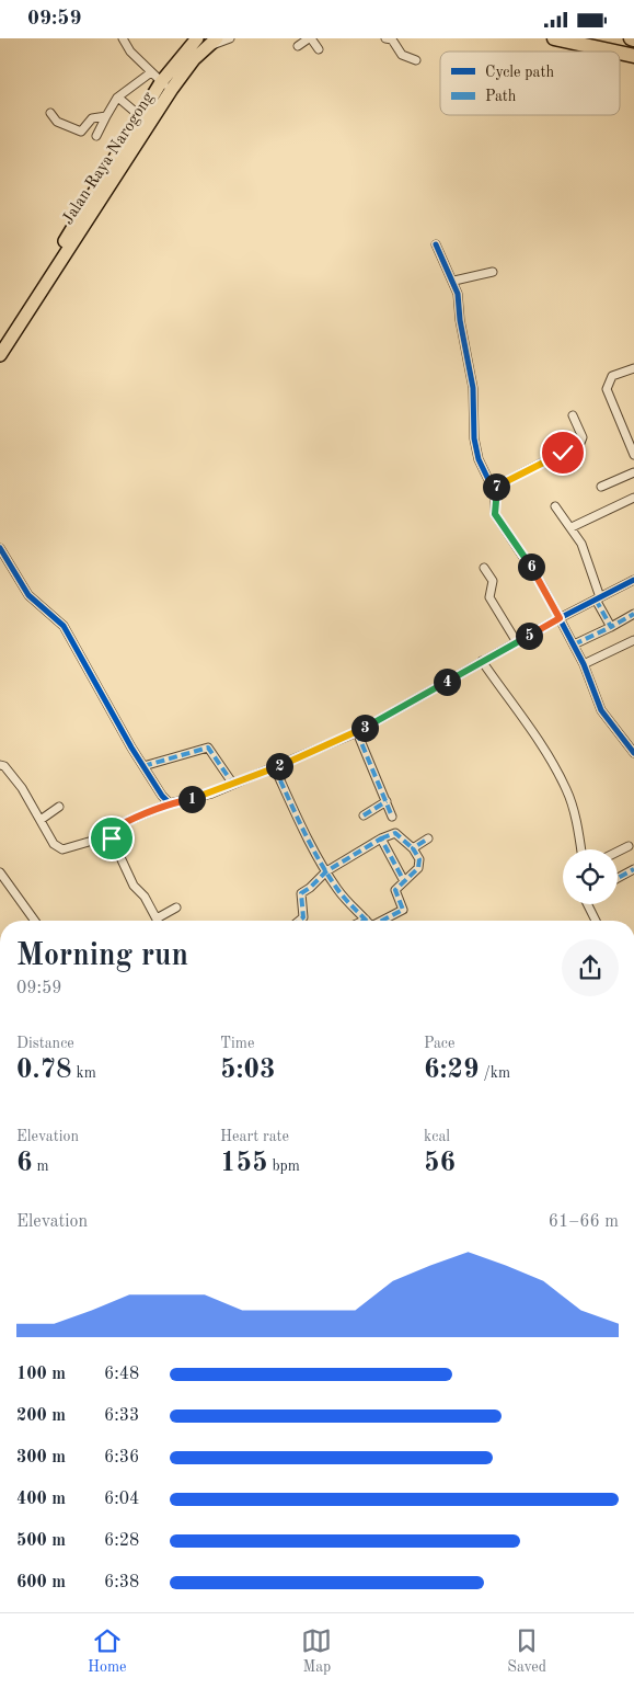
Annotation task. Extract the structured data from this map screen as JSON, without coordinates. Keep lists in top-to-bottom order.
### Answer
{
  "streets": {
    "main road": ["Jalan Raya Narogong"]
  },
  "legend": ["Cycle path", "Path"],
  "page": {
    "status": "09:59",
    "pins": [
      "7",
      "6",
      "5",
      "4",
      "3",
      "2",
      "1"
    ],
    "heading": ["Morning run", "09:59"],
    "stats": [
      ["Distance", "0.78 km"],
      ["Time", "5:03"],
      ["Pace", "6:29 /km"],
      ["Elevation", "6 m"],
      ["Heart rate", "155 bpm"],
      ["kcal", "56"]
    ],
    "chart": ["Elevation", "61–66 m"],
    "list": [
      {
        "name": "100 m",
        "note": "6:48"
      },
      {
        "name": "200 m",
        "note": "6:33"
      },
      {
        "name": "300 m",
        "note": "6:36"
      },
      {
        "name": "400 m",
        "note": "6:04"
      },
      {
        "name": "500 m",
        "note": "6:28"
      },
      {
        "name": "600 m",
        "note": "6:38"
      }
    ],
    "tabs": ["Home", "Map", "Saved"]
  }
}
